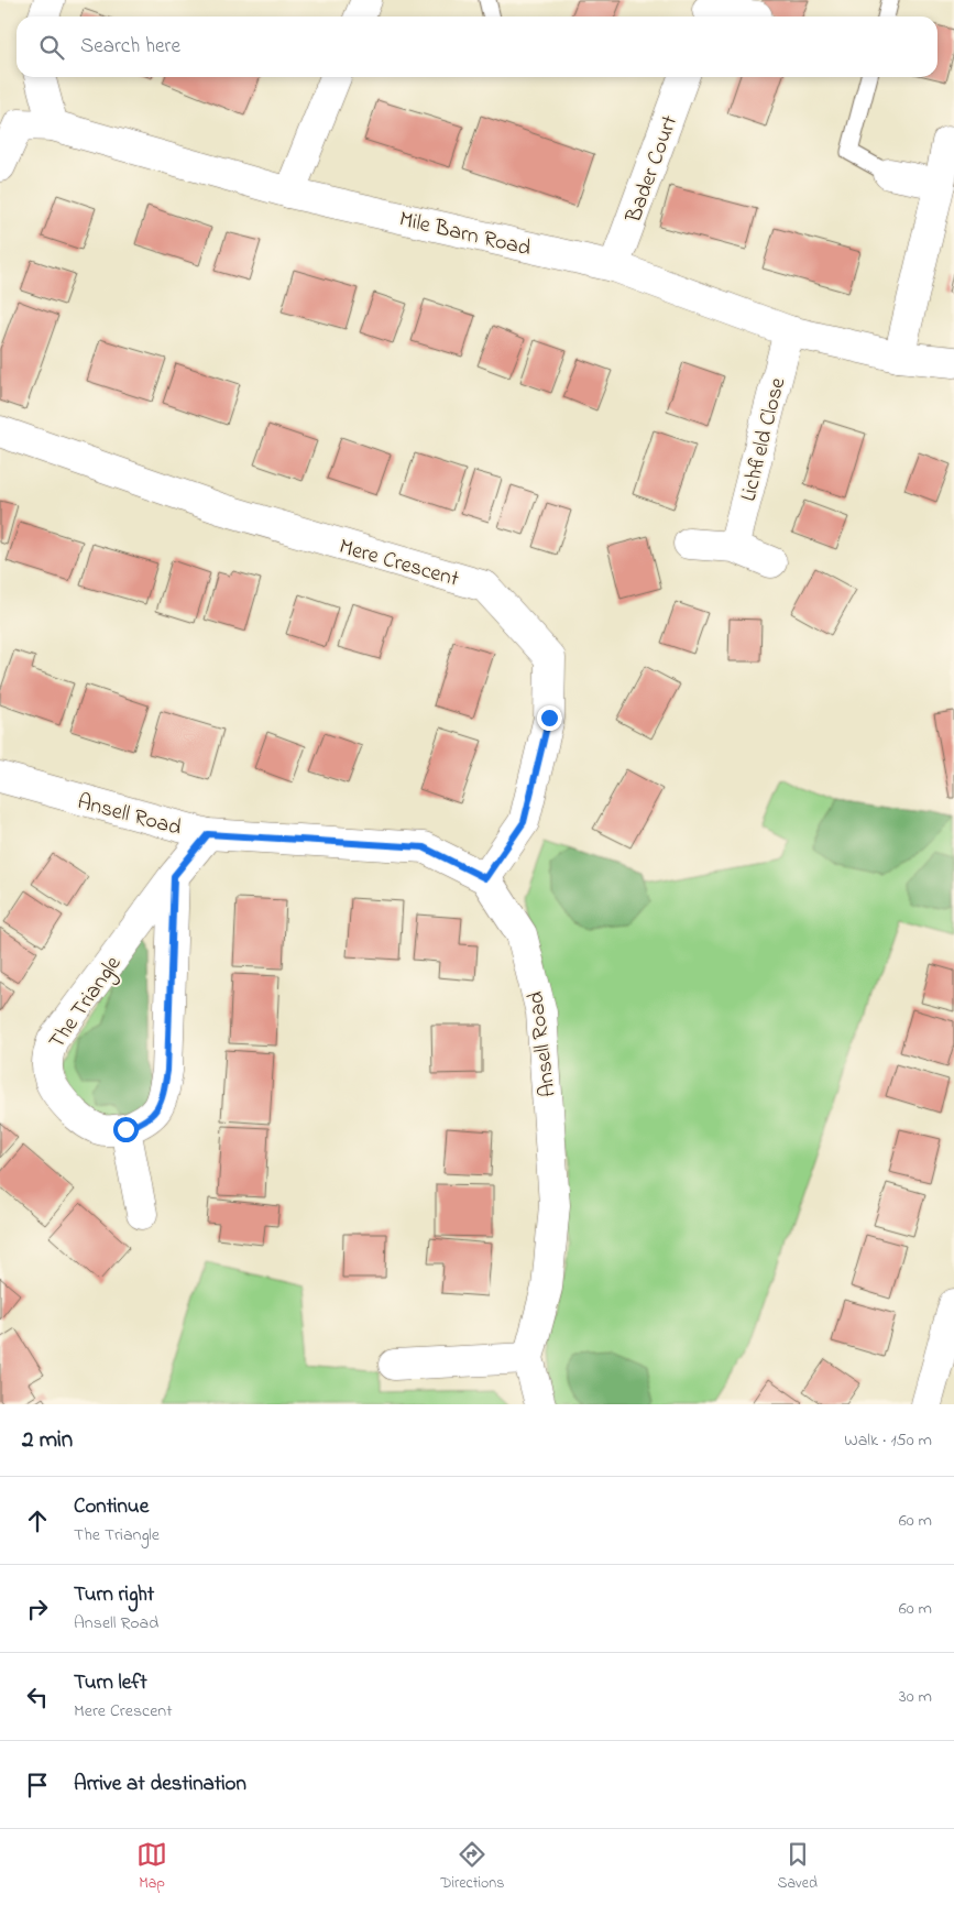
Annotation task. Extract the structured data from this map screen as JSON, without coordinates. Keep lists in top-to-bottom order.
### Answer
{
  "streets": {
    "street": [
      "Bader Court",
      "Mile Barn Road",
      "Lichfield Close",
      "Mere Crescent",
      "Ansell Road",
      "The Triangle"
    ]
  },
  "crossings": [
    ["Bader Court", "Mile Barn Road"],
    ["Mile Barn Road", "Lichfield Close"],
    ["Mere Crescent", "Ansell Road"],
    ["Ansell Road", "The Triangle"]
  ],
  "page": {
    "search": "Search here",
    "heading": ["2 min", "Walk · 150 m"],
    "list": [
      ["Continue", "The Triangle", "60 m"],
      ["Turn right", "Ansell Road", "60 m"],
      ["Turn left", "Mere Crescent", "30 m"],
      "Arrive at destination"
    ],
    "nav": ["Map", "Directions", "Saved"]
  }
}
